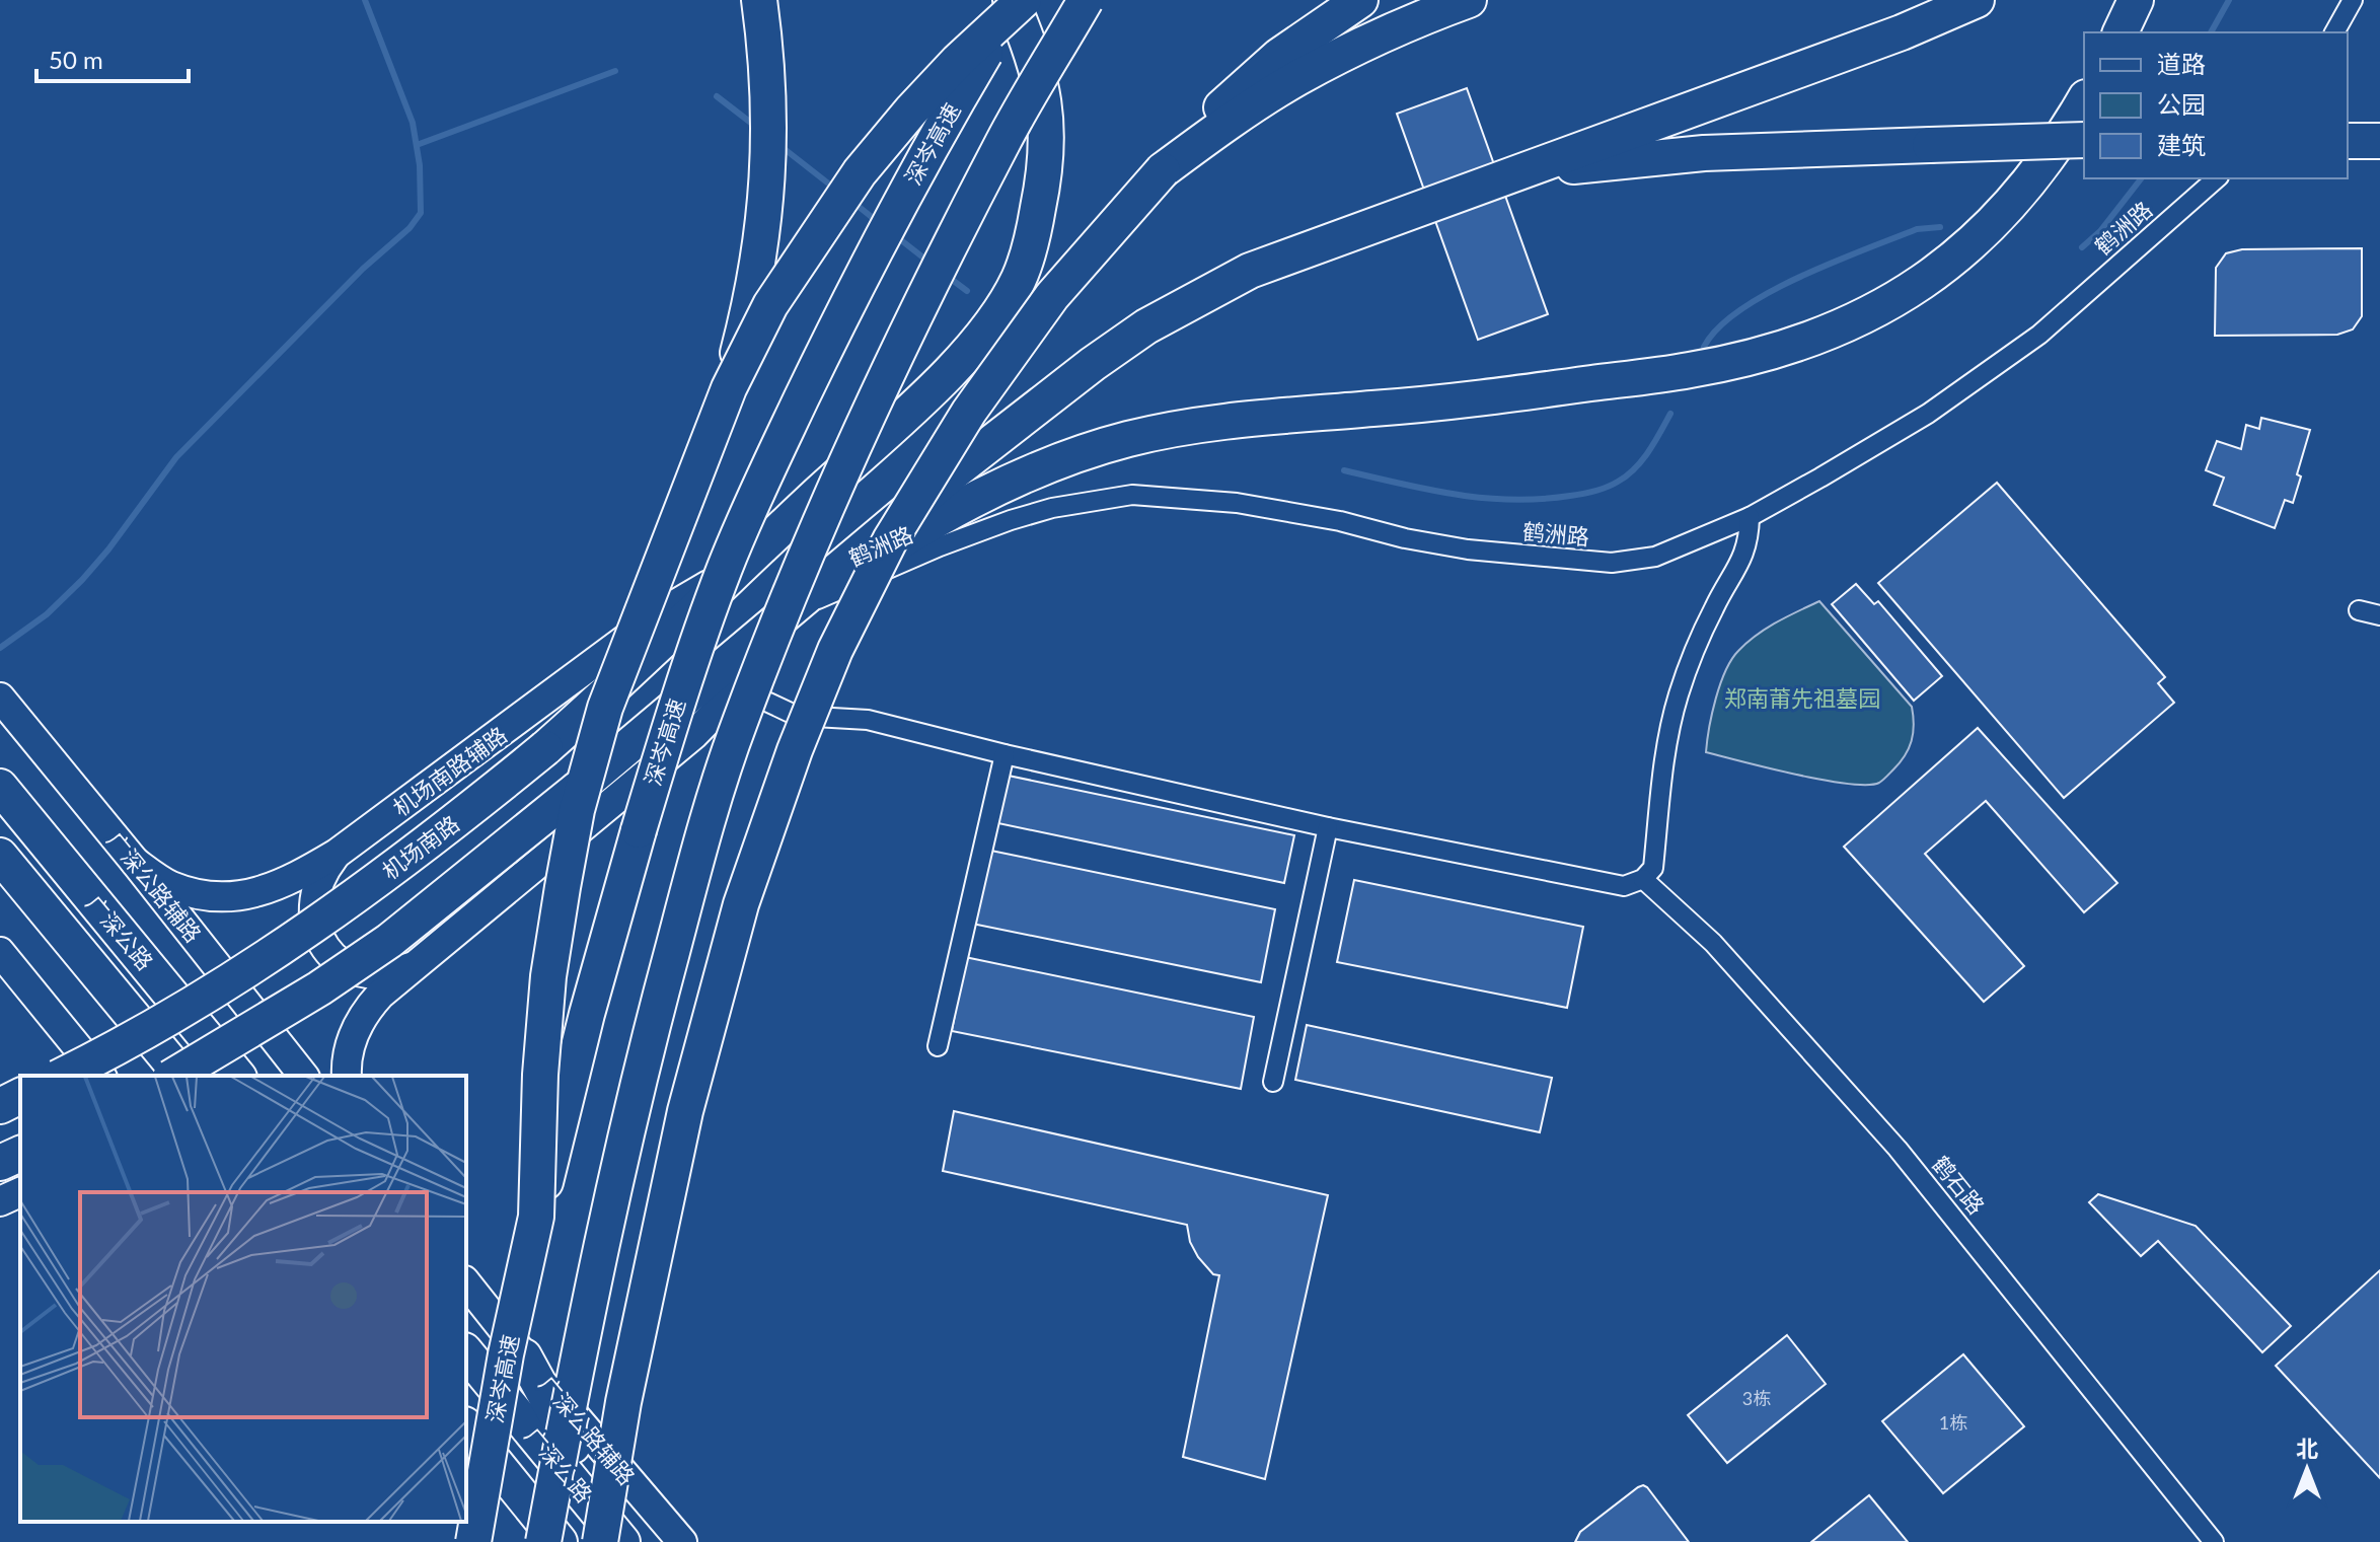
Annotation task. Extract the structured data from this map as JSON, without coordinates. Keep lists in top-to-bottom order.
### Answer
{
  "streets": {
    "highway": ["深岑高速", "机场南路", "广深公路"],
    "main road": ["机场南路辅路", "广深公路辅路"],
    "street": ["鹤洲路", "鹤石路"]
  },
  "crossings": [
    ["深岑高速", "机场南路"],
    ["机场南路辅路", "机场南路"],
    ["机场南路辅路", "广深公路辅路"]
  ],
  "parks": ["郑南莆先祖墓园"],
  "house_numbers": ["3栋", "1栋"],
  "legend": ["道路", "公园", "建筑"],
  "scale_bar": "50 m",
  "north": "top"
}
